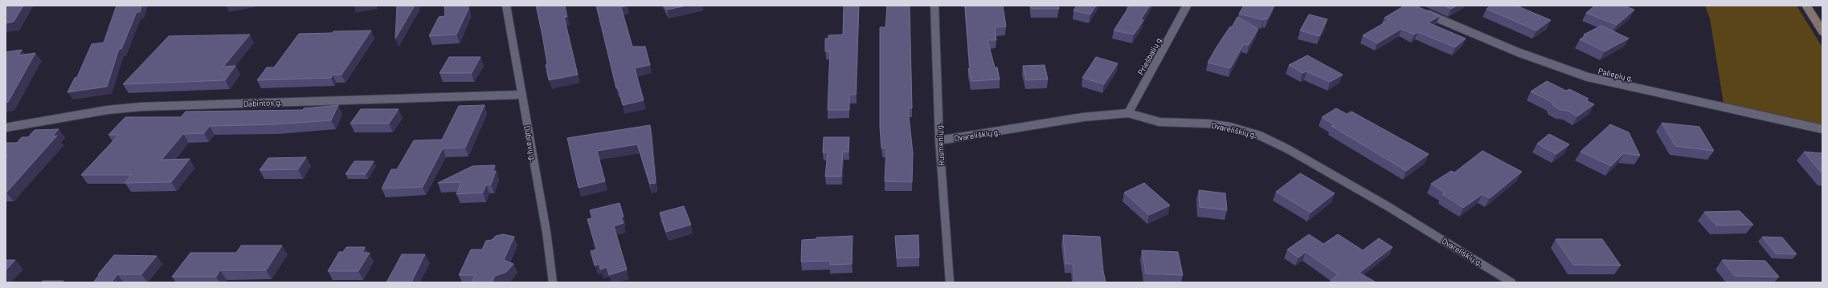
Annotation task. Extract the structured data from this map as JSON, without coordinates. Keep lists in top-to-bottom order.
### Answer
{
  "streets": {
    "street": [
      "Priešbalių g.",
      "Paliepių g.",
      "Dabintos g.",
      "Dvareliškių g.",
      "Dubravų g.",
      "Rusmenių g."
    ]
  },
  "crossings": [
    ["Priešbalių g.", "Dvareliškių g."],
    ["Dabintos g.", "Dubravų g."],
    ["Dvareliškių g.", "Rusmenių g."]
  ]
}
